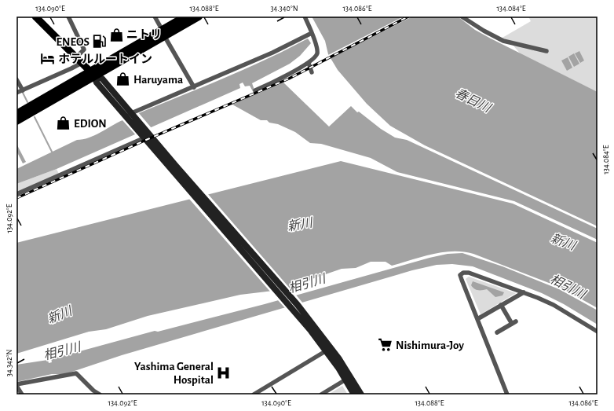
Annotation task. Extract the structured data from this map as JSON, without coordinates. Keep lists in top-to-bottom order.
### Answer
{
  "water": ["春日川", "新川", "相引川"],
  "places": {
    "shop": ["ニトリ", "Haruyama", "EDION"],
    "fuel station": ["ENEOS"],
    "hotel": ["ホテルルートイン"],
    "supermarket": ["Nishimura-Joy"],
    "hospital": ["Yashima General Hospital"]
  },
  "coordinates": [
    "134.090°E",
    "134.088°E",
    "34.340°N",
    "134.086°E",
    "134.084°E",
    "134.092°E",
    "34.342°N"
  ]
}
